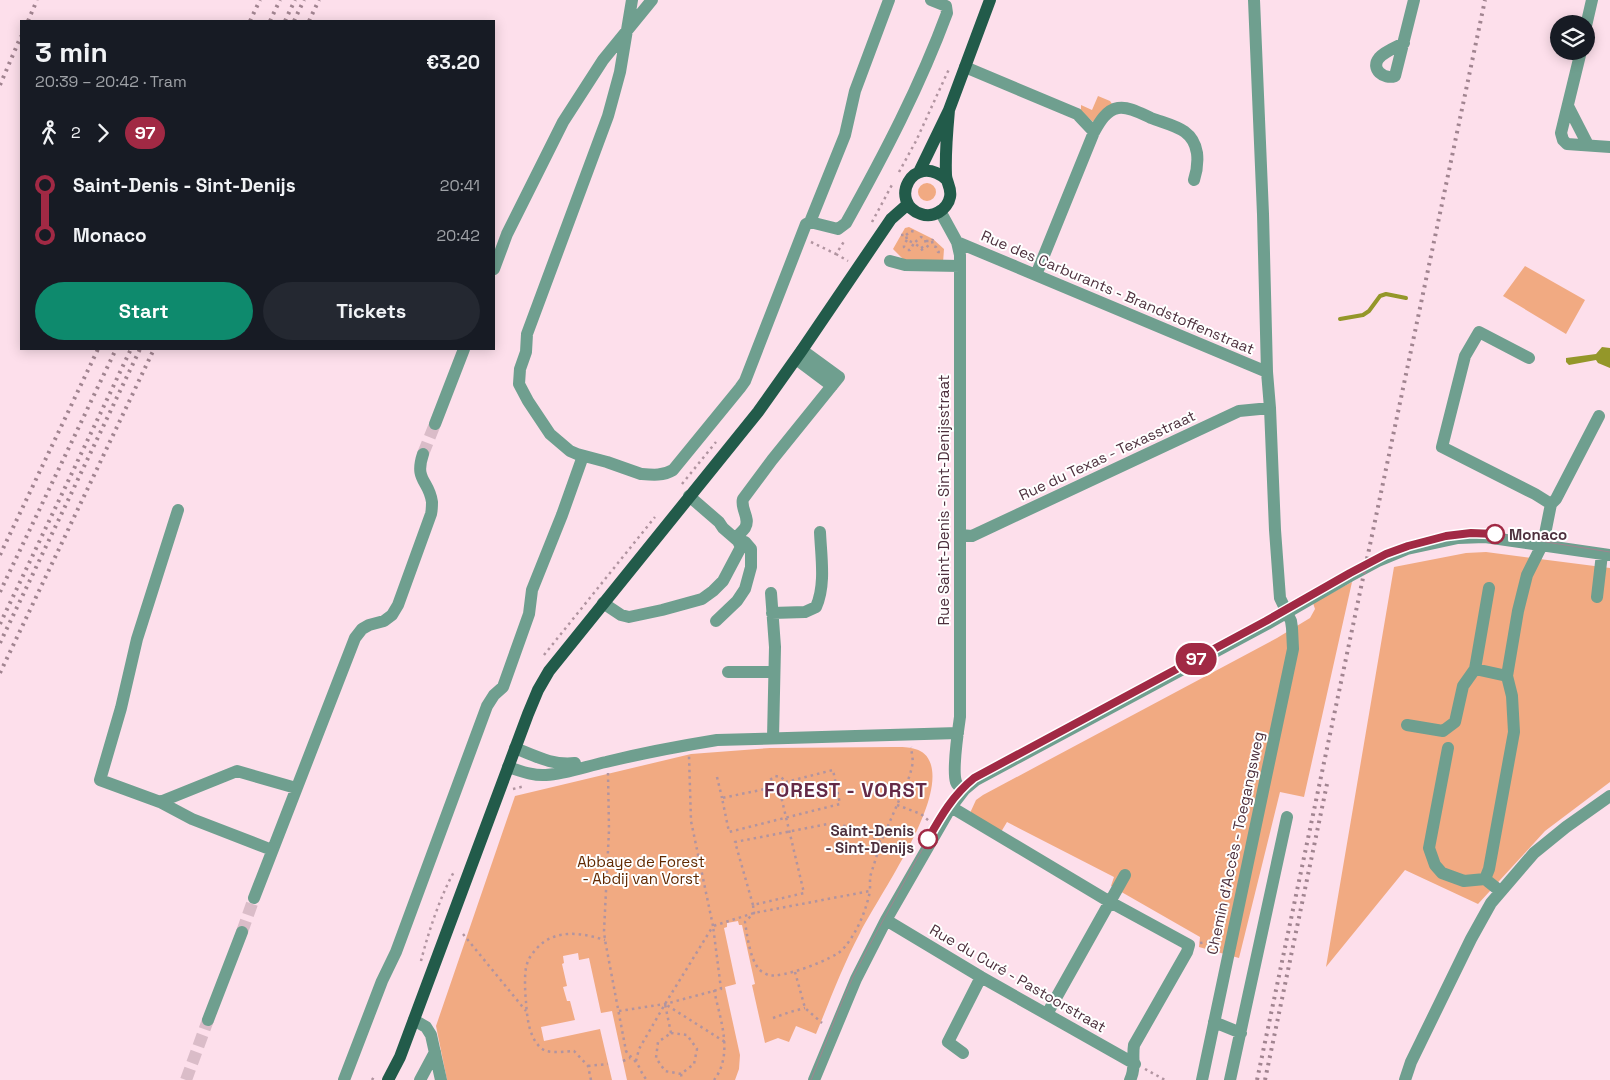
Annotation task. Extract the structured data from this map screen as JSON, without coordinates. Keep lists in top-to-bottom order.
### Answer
{
  "streets": {
    "street": [
      "Rue des Carburants - Brandstoffenstraat",
      "Rue du Texas - Texasstraat",
      "Rue Saint-Denis - Sint-Denijsstraat",
      "Chemin d'Accès - Toegangsweg",
      "Rue du Curé - Pastoorstraat"
    ]
  },
  "crossings": [
    ["Rue des Carburants - Brandstoffenstraat", "Rue Saint-Denis - Sint-Denijsstraat"],
    ["Rue des Carburants - Brandstoffenstraat", "Chemin d'Accès - Toegangsweg"],
    ["Rue du Texas - Texasstraat", "Rue Saint-Denis - Sint-Denijsstraat"],
    ["Rue du Texas - Texasstraat", "Chemin d'Accès - Toegangsweg"]
  ],
  "districts": ["FOREST - VORST"],
  "parks": ["Abbaye de Forest - Abdij van Vorst"],
  "places": ["Monaco", "Saint-Denis - Sint-Denijs"],
  "lines": ["tram line 97"],
  "page": {
    "on_map": "97",
    "heading": ["3 min", "20:39 – 20:42 · Tram", "€3.20"],
    "legs": ["2", "97"],
    "list": [
      {
        "name": "Saint-Denis - Sint-Denijs",
        "value": "20:41"
      },
      {
        "name": "Monaco",
        "value": "20:42"
      }
    ],
    "buttons": ["Start", "Tickets"]
  }
}
